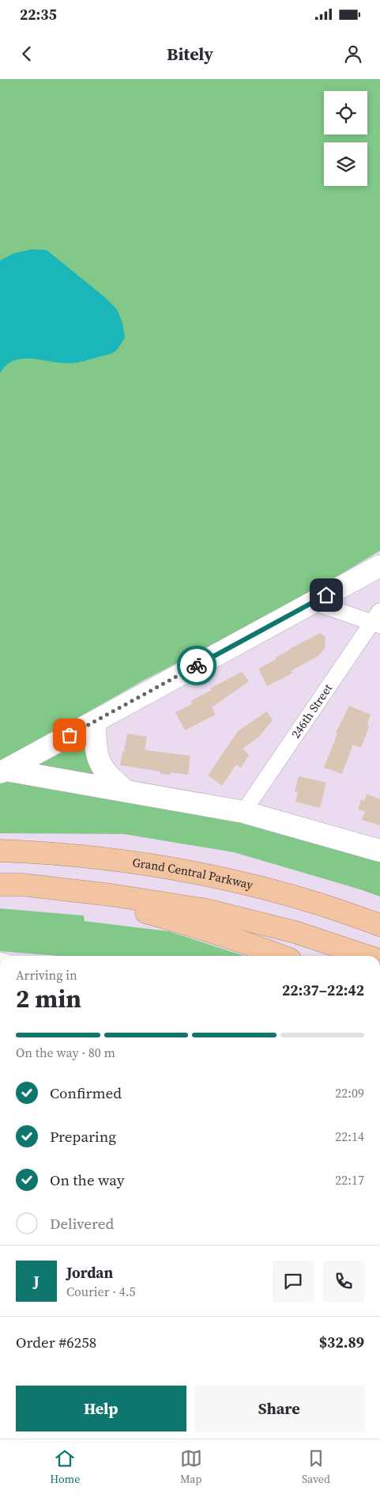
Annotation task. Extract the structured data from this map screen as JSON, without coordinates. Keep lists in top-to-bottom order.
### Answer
{
  "streets": {
    "highway": ["Grand Central Parkway"],
    "street": ["246th Street"]
  },
  "page": {
    "status": "22:35",
    "header": "Bitely",
    "heading": ["2 min", "Arriving in", "22:37–22:42"],
    "panel": [
      "Jordan",
      "Courier · 4.5",
      "Order #6258",
      "$32.89"
    ],
    "bar": "On the way · 80 m",
    "list": [
      ["Confirmed", "22:09"],
      ["Preparing", "22:14"],
      ["On the way", "22:17"],
      "Delivered"
    ],
    "round": "J",
    "buttons": ["Help", "Share"],
    "tabs": ["Home", "Map", "Saved"]
  }
}
